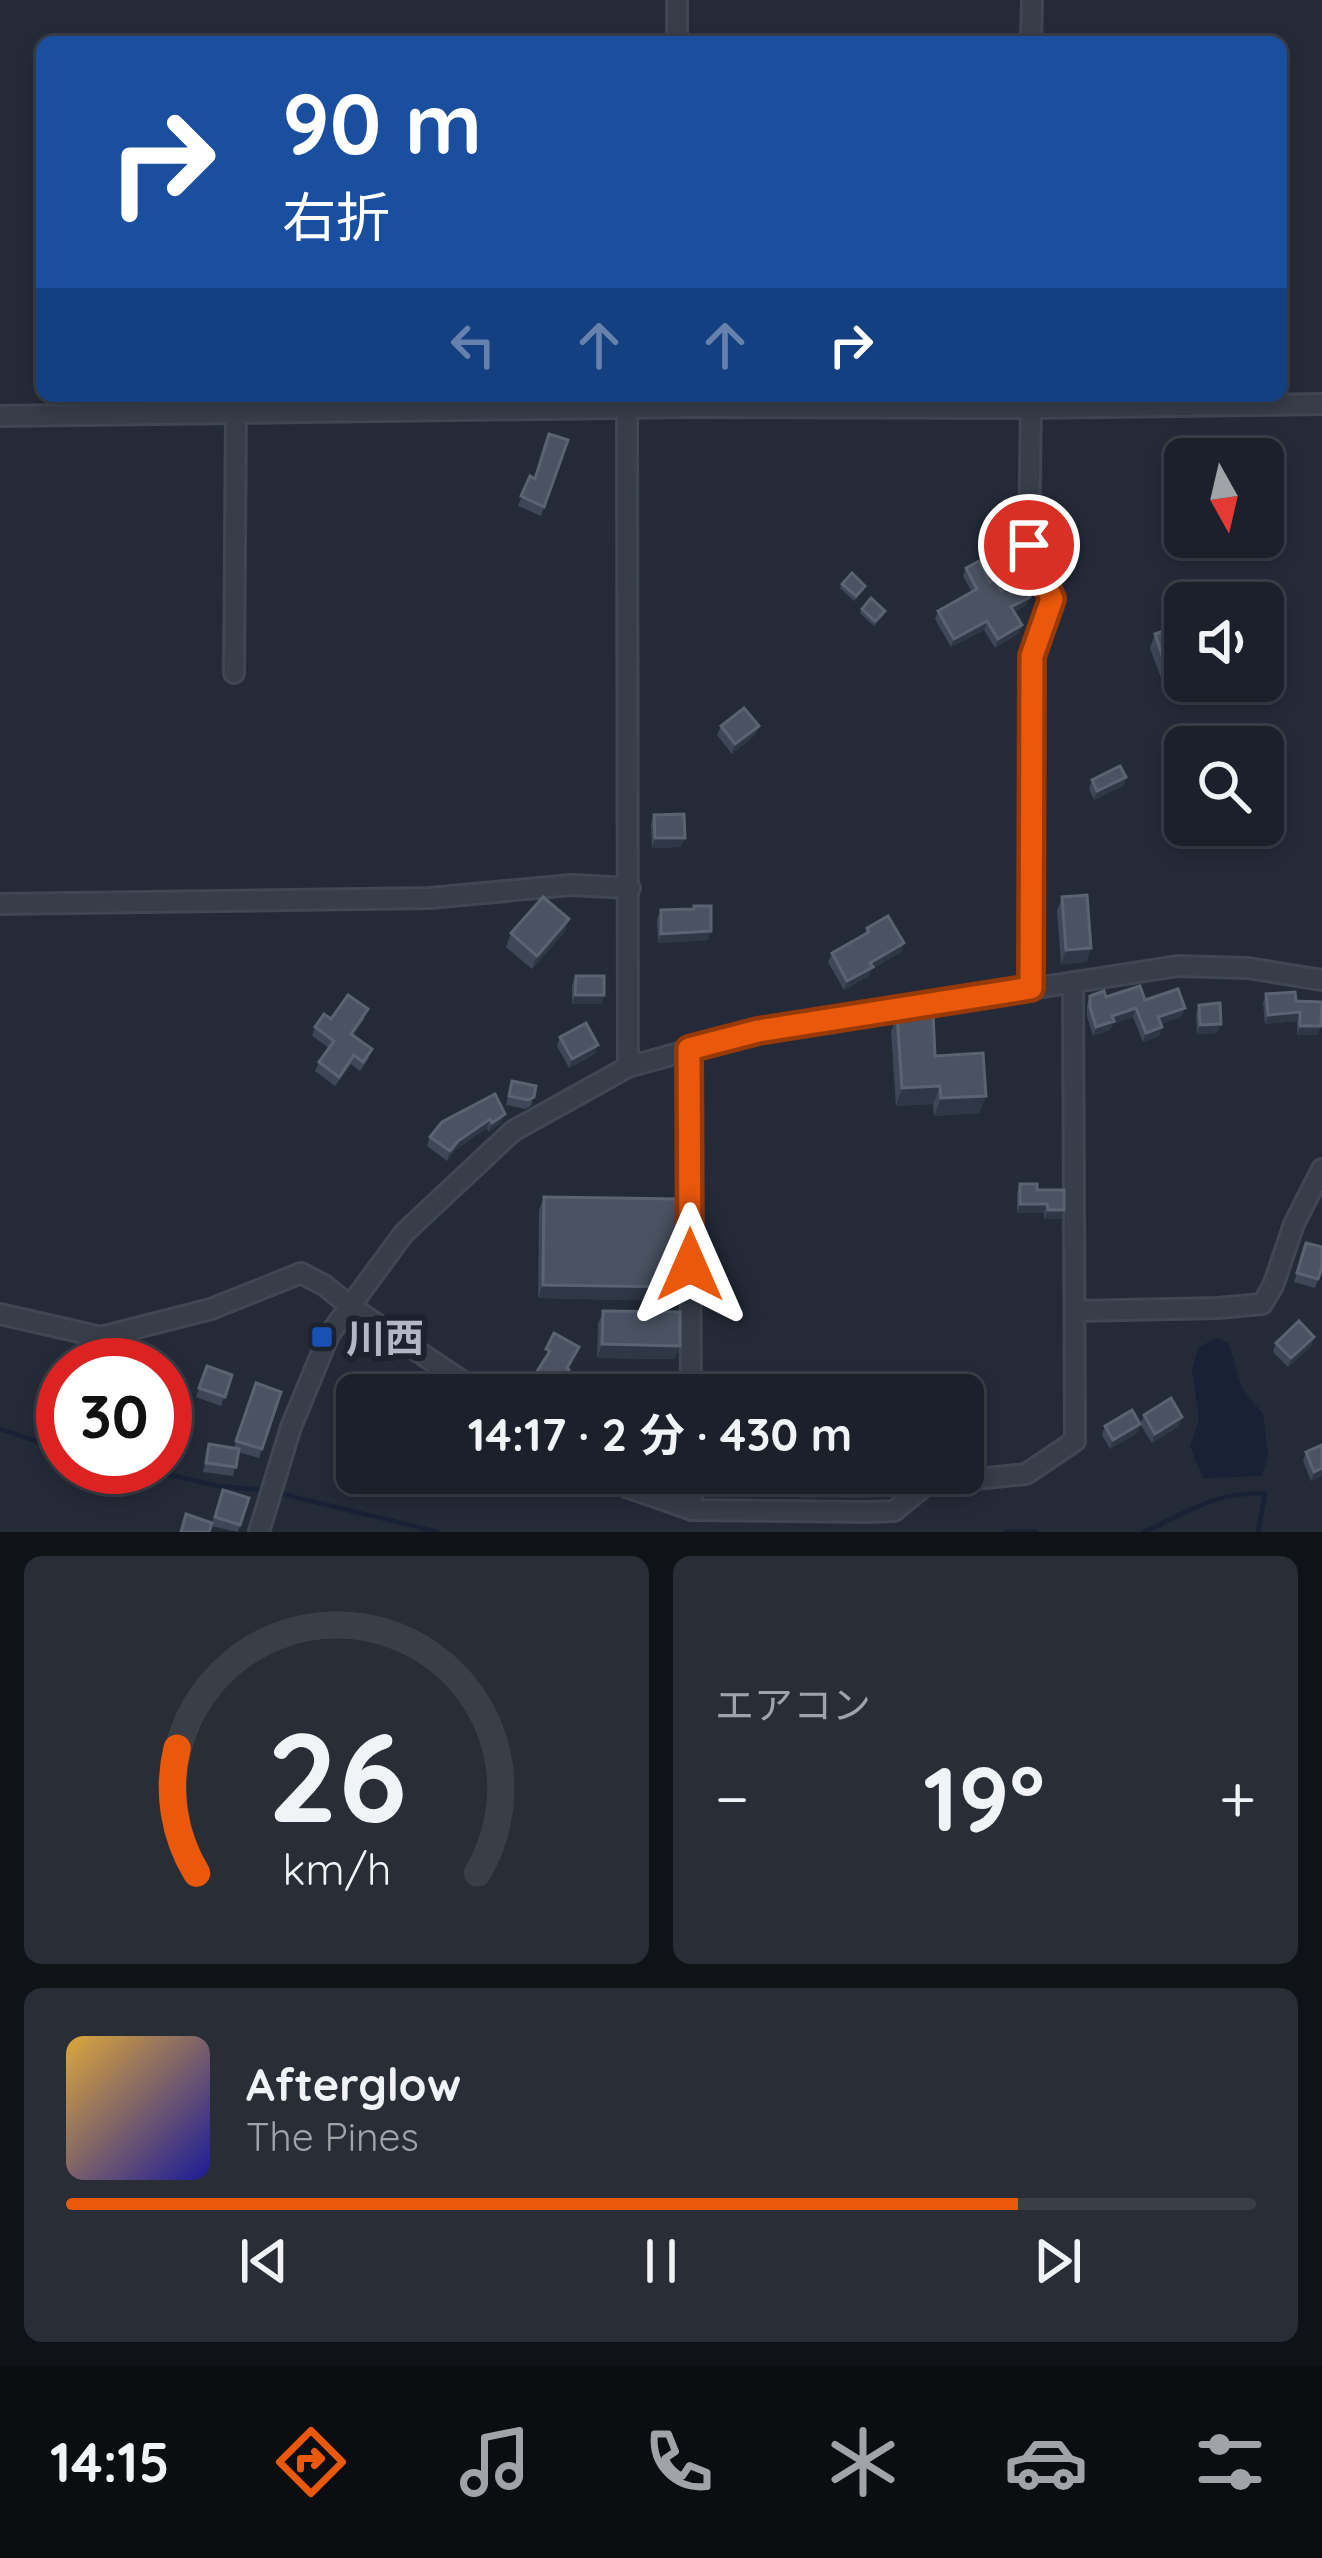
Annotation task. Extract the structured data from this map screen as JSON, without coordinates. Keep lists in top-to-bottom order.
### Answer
{
  "places": {
    "transit": ["川西"]
  },
  "north": "bottom",
  "page": {
    "turn": ["90 m", "右折"],
    "limit": "30",
    "trip": "14:17 · 2 分 · 430 m",
    "tile": "エアコン",
    "heat": ["−", "19°", "+"],
    "song": ["Afterglow", "The Pines"],
    "tabs": "14:15",
    "gauge": ["26", "km/h"]
  }
}
